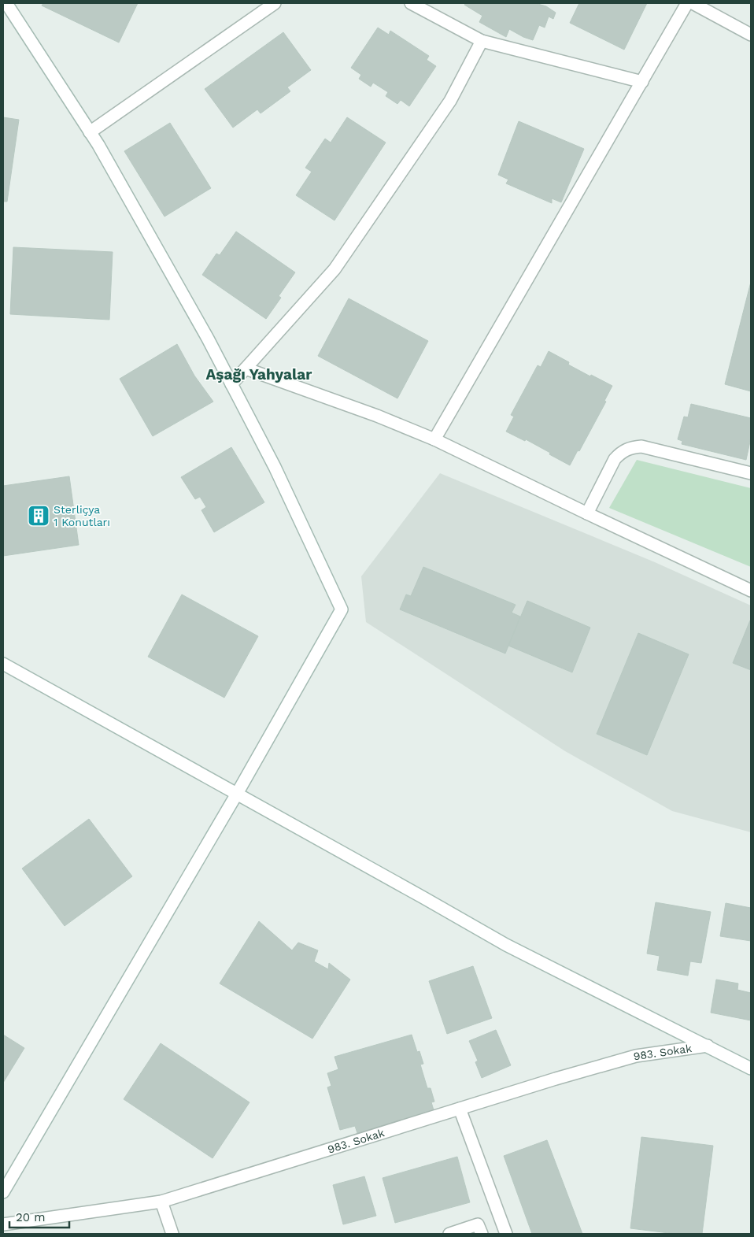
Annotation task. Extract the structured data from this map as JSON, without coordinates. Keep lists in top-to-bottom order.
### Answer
{
  "streets": {
    "street": ["983. Sokak"]
  },
  "districts": ["Aşağı Yahyalar"],
  "places": {
    "building": ["Sterliçya 1 Konutları"]
  },
  "scale_bar": "20 m"
}
